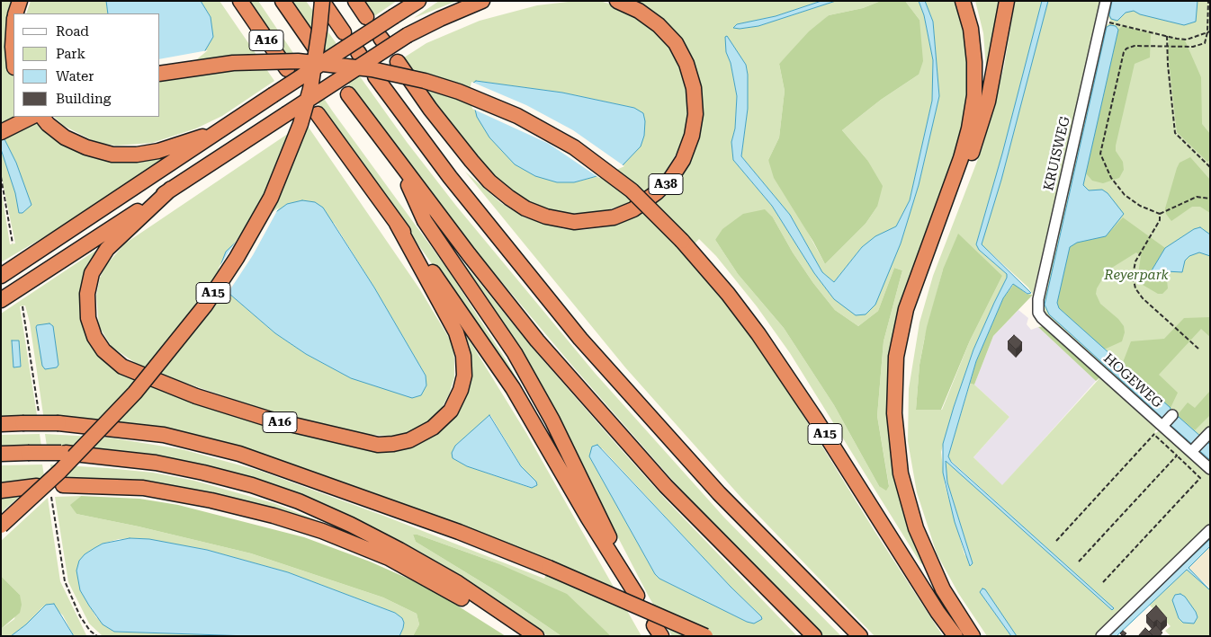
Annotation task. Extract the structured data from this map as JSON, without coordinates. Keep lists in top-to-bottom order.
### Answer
{
  "streets": {
    "highway": ["A16", "A38", "A15"],
    "street": ["KRUISWEG", "HOGEWEG"]
  },
  "crossings": [
    ["KRUISWEG", "HOGEWEG"]
  ],
  "parks": ["Reyerpark"],
  "legend": [
    "Road",
    "Park",
    "Water",
    "Building"
  ]
}
